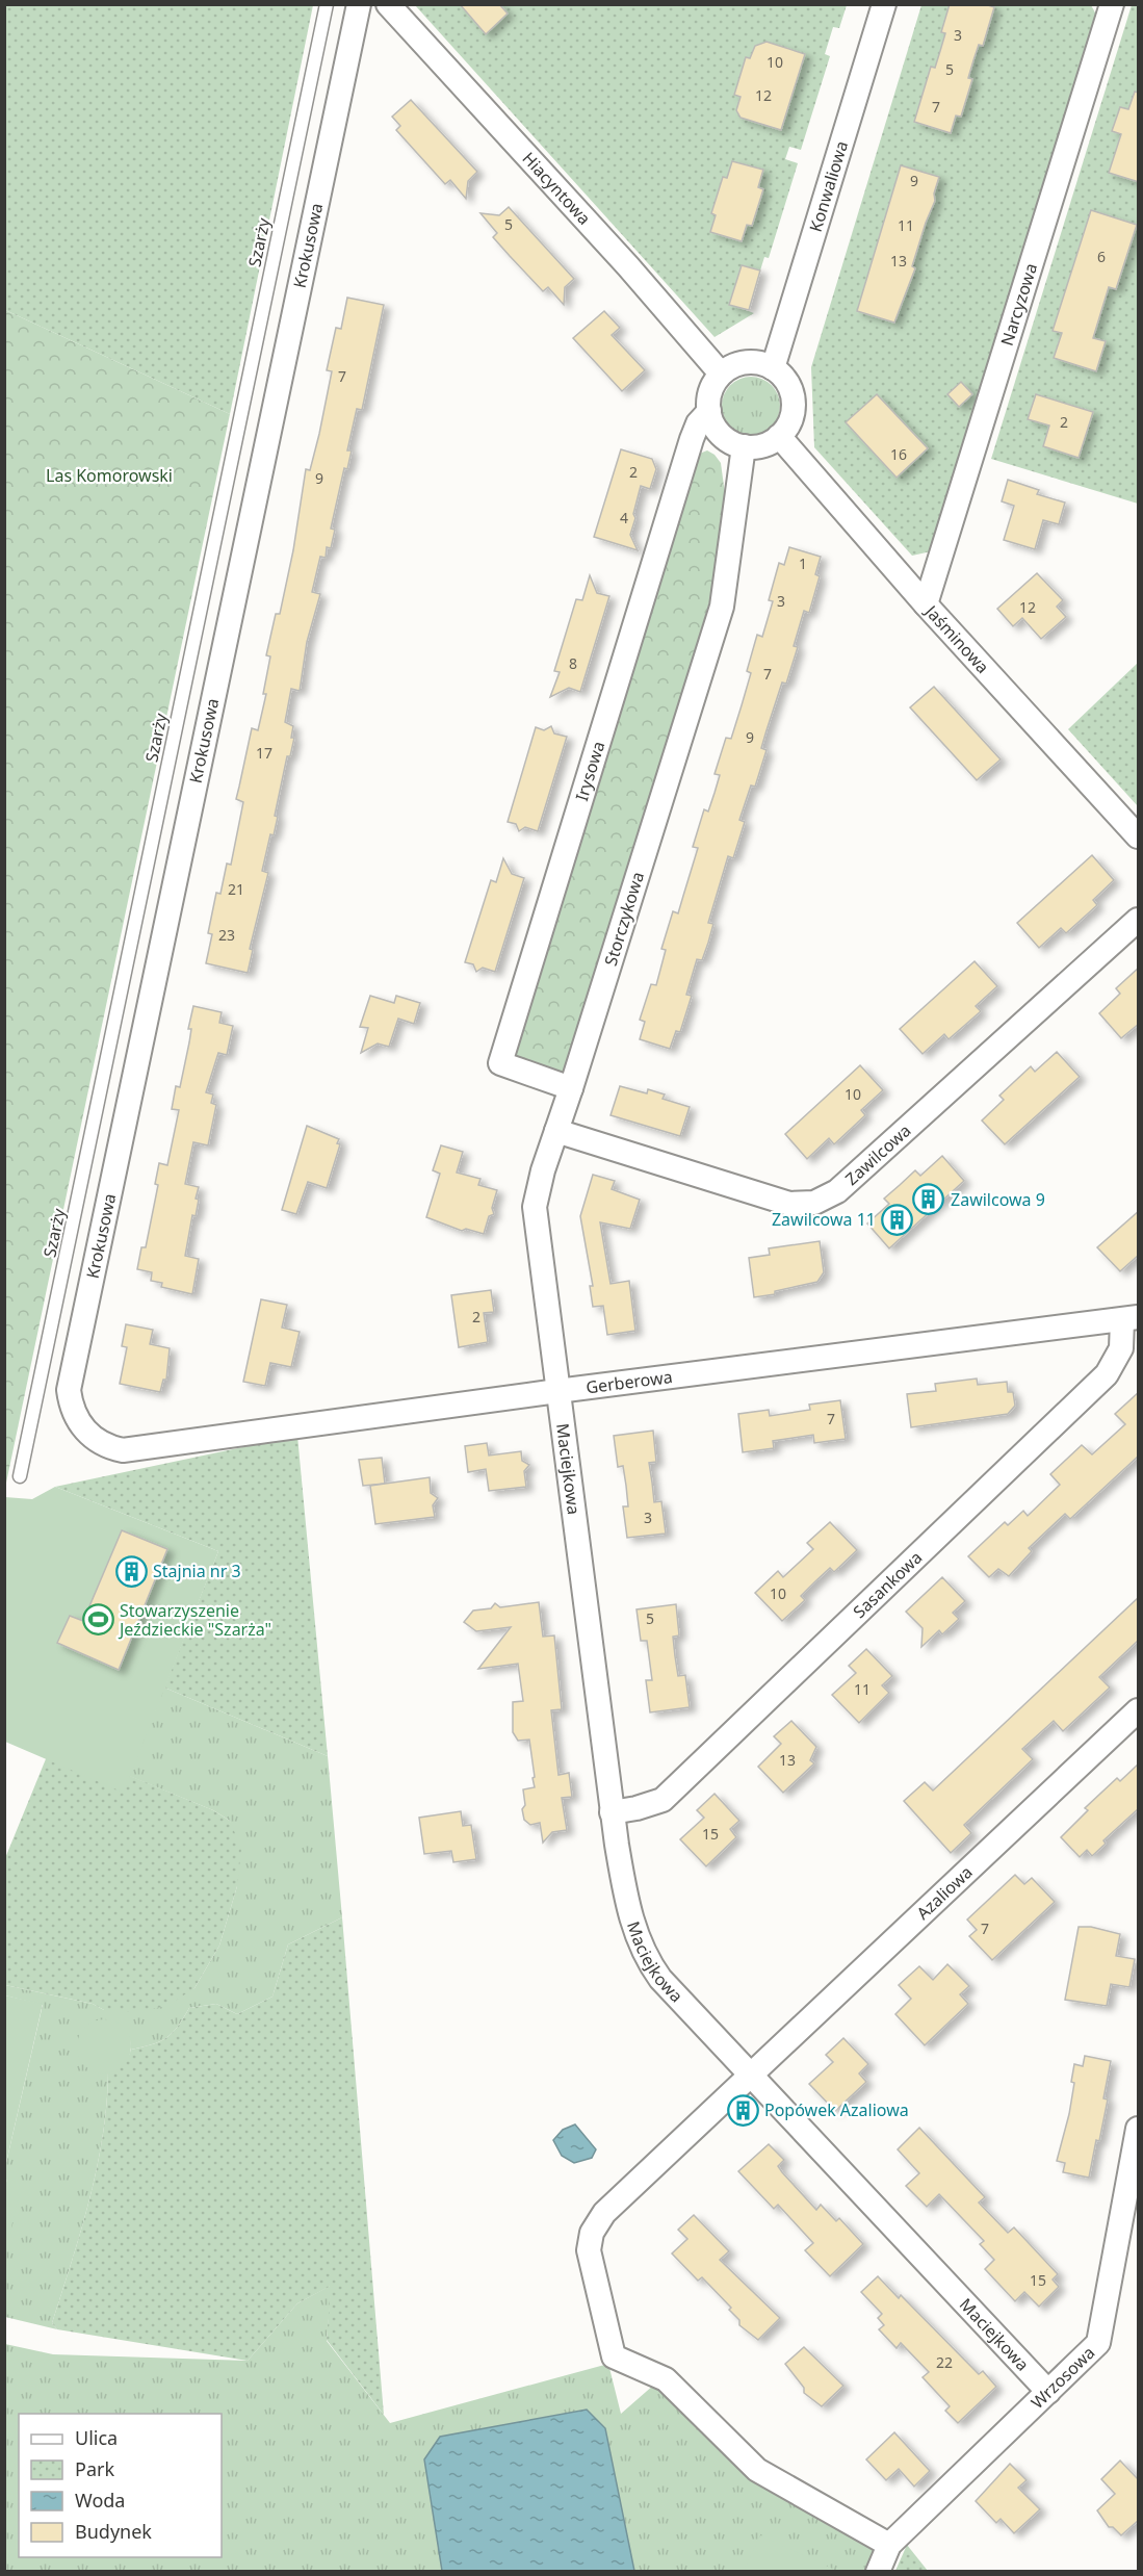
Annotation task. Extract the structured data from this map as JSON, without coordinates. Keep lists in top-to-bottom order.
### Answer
{
  "streets": {
    "street": [
      "Konwaliowa",
      "Hiacyntowa",
      "Krokusowa",
      "Narcyzowa",
      "Jaśminowa",
      "Irysowa",
      "Storczykowa",
      "Zawilcowa",
      "Gerberowa",
      "Maciejkowa",
      "Sasankowa",
      "Azaliowa",
      "Wrzosowa"
    ],
    "lane": ["Szarży"]
  },
  "crossings": [
    ["Konwaliowa", "Hiacyntowa"],
    ["Konwaliowa", "Jaśminowa"],
    ["Konwaliowa", "Irysowa"],
    ["Konwaliowa", "Storczykowa"],
    ["Hiacyntowa", "Jaśminowa"],
    ["Hiacyntowa", "Irysowa"],
    ["Hiacyntowa", "Storczykowa"],
    ["Krokusowa", "Gerberowa"],
    ["Narcyzowa", "Jaśminowa"],
    ["Jaśminowa", "Irysowa"],
    ["Jaśminowa", "Storczykowa"],
    ["Irysowa", "Storczykowa"],
    ["Storczykowa", "Zawilcowa"],
    ["Storczykowa", "Gerberowa"],
    ["Storczykowa", "Maciejkowa"],
    ["Gerberowa", "Maciejkowa"],
    ["Gerberowa", "Sasankowa"],
    ["Maciejkowa", "Sasankowa"],
    ["Maciejkowa", "Azaliowa"],
    ["Maciejkowa", "Wrzosowa"],
    ["Azaliowa", "Wrzosowa"]
  ],
  "parks": ["Las Komorowski"],
  "places": {
    "building": [
      "Zawilcowa 9",
      "Zawilcowa 11",
      "Stajnia nr 3",
      "Popówek Azaliowa"
    ],
    "sports": ["Stowarzyszenie Jeździeckie \"Szarża\""]
  },
  "house_numbers": [
    "3",
    "10",
    "5",
    "12",
    "7",
    "9",
    "5",
    "11",
    "6",
    "13",
    "7",
    "2",
    "16",
    "2",
    "9",
    "4",
    "1",
    "3",
    "12",
    "8",
    "7",
    "9",
    "17",
    "21",
    "23",
    "10",
    "2",
    "7",
    "3",
    "10",
    "5",
    "11",
    "13",
    "15",
    "7",
    "15",
    "22"
  ],
  "legend": [
    "Ulica",
    "Park",
    "Woda",
    "Budynek"
  ]
}
